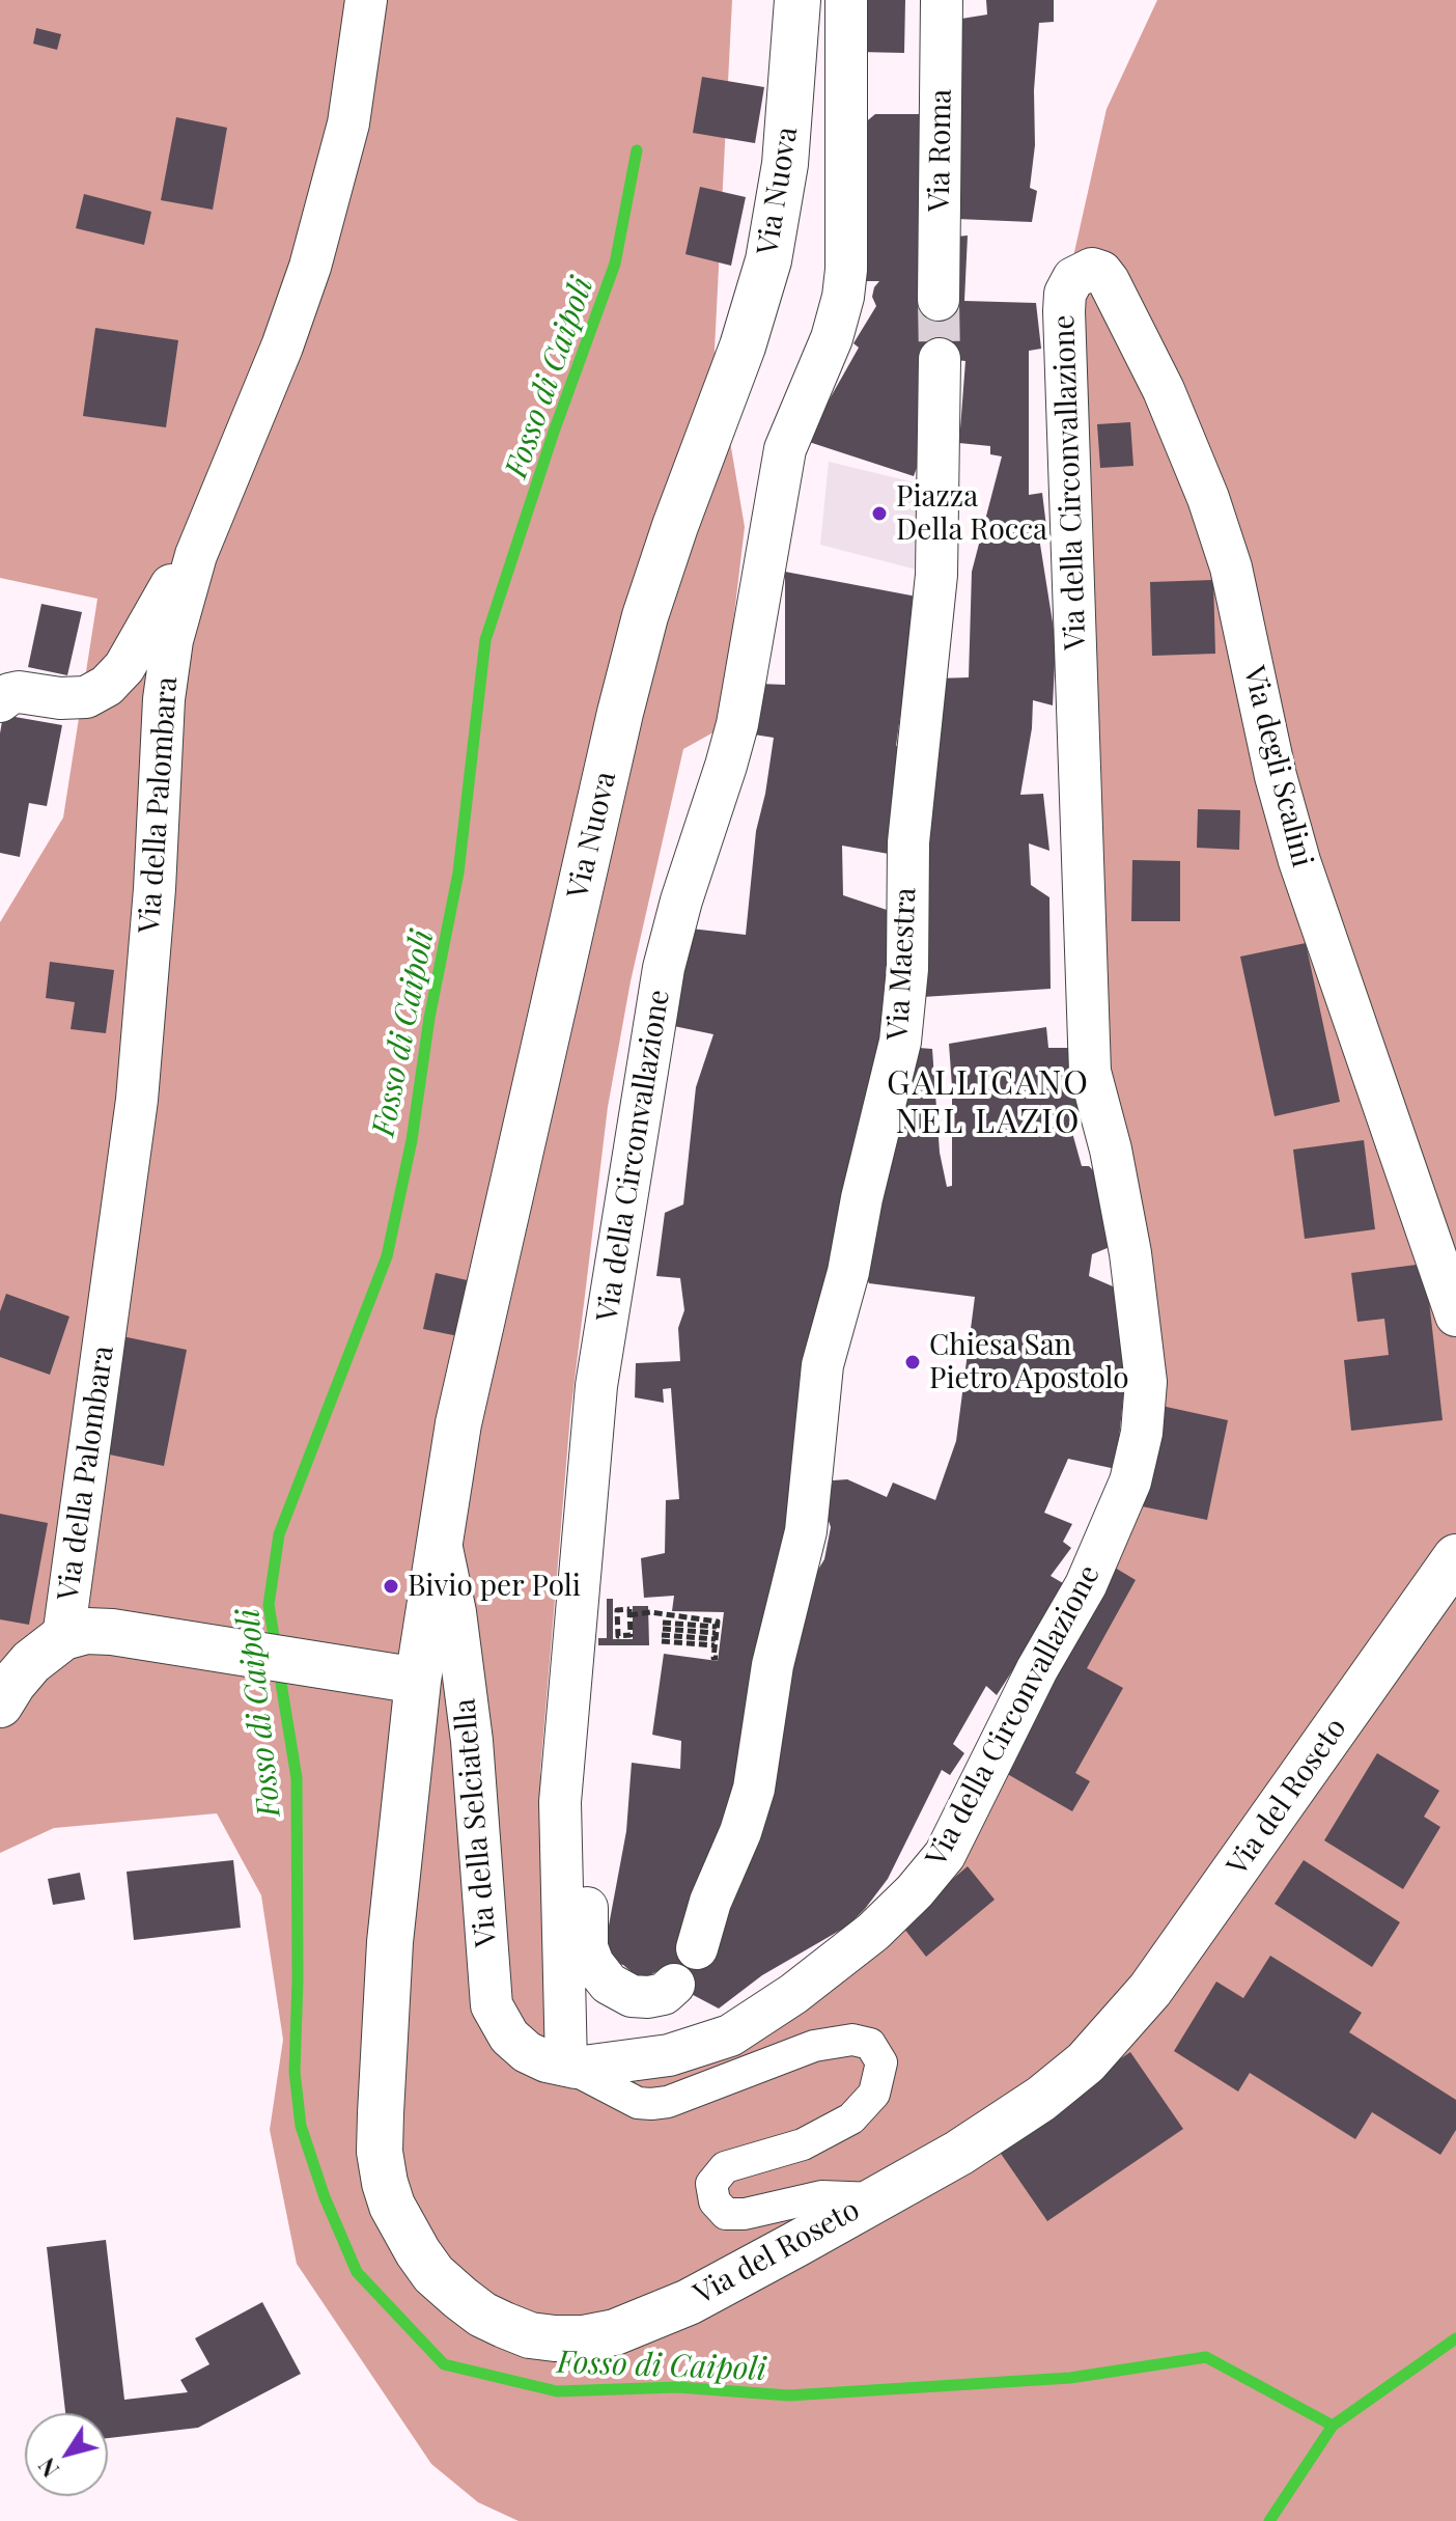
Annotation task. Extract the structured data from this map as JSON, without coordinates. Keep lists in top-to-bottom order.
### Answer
{
  "streets": {
    "street": [
      "Via Roma",
      "Via Nuova",
      "Via della Circonvallazione",
      "Via degli Scalini",
      "Via della Palombara",
      "Via Maestra",
      "Via del Roseto",
      "Via della Selciatella"
    ]
  },
  "crossings": [
    ["Via Nuova", "Via del Roseto"],
    ["Via Nuova", "Via della Selciatella"],
    ["Via della Circonvallazione", "Via degli Scalini"],
    ["Via della Circonvallazione", "Via della Selciatella"]
  ],
  "districts": ["GALLICANO NEL LAZIO"],
  "water": ["Fosso di Caipoli"],
  "places": ["Piazza Della Rocca", "Chiesa San Pietro Apostolo", "Bivio per Poli"],
  "north": "bottom left"
}
